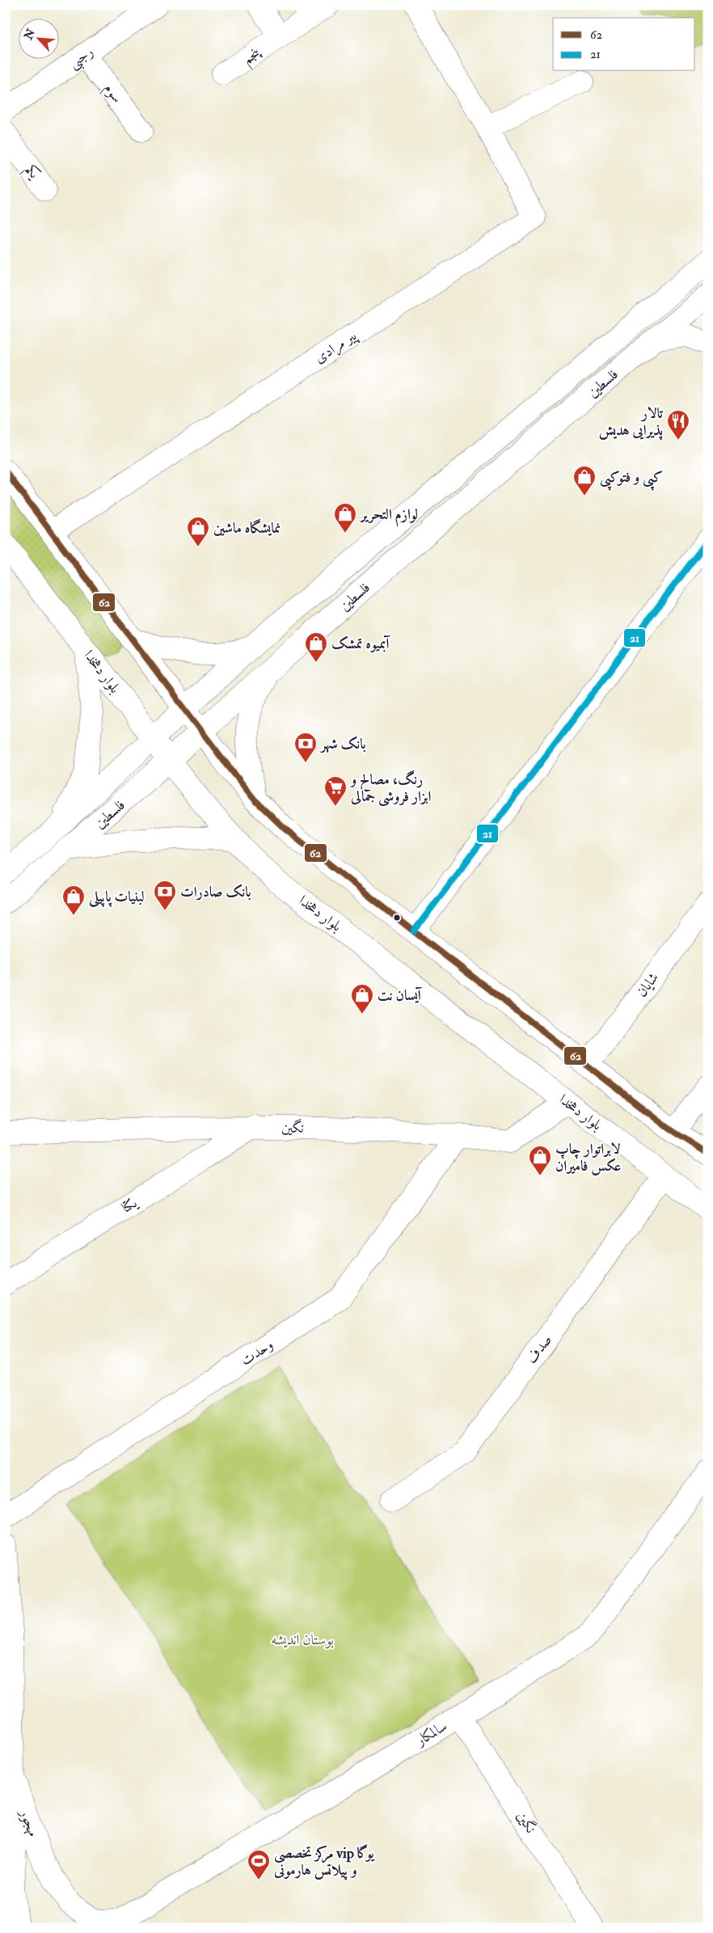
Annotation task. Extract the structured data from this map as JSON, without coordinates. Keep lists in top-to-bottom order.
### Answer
{
  "streets": {
    "street": [
      "پنجم",
      "رجبی",
      "سوم",
      "یکم",
      "پیر مرادی",
      "فلسطین",
      "بلوار دهخدا",
      "شایان",
      "نگین",
      "یکتا",
      "صدف",
      "وحدت",
      "سالمکار",
      "مهجور"
    ]
  },
  "crossings": [
    ["رجبی", "سوم"],
    ["فلسطین", "بلوار دهخدا"],
    ["بلوار دهخدا", "نگین"],
    ["بلوار دهخدا", "صدف"],
    ["نگین", "یکتا"],
    ["نگین", "وحدت"],
    ["نگین", "سالمکار"],
    ["سالمکار", "مهجور"]
  ],
  "parks": ["بوستان اندیشه"],
  "places": {
    "restaurant": ["تالار پذیرایی هدیش"],
    "shop": [
      "کپی و فتوکپی",
      "لوازم التحریر",
      "نمایشگاه ماشین",
      "آبمیوه تمشک",
      "لبنیات پاپیلی",
      "آیسان نت",
      "لابراتوار چاپ عکس فامیران"
    ],
    "bank": ["بانک شهر", "بانک صادرات"],
    "supermarket": ["رنگ، مصالح و ابزار فروشی جمالی"],
    "sports": ["مرکز تخصصی vip یوگا و پیلاتس هارمونی"]
  },
  "lines": ["transit line 62", "transit line 21"],
  "legend": ["62", "21"],
  "north": "top left"
}
